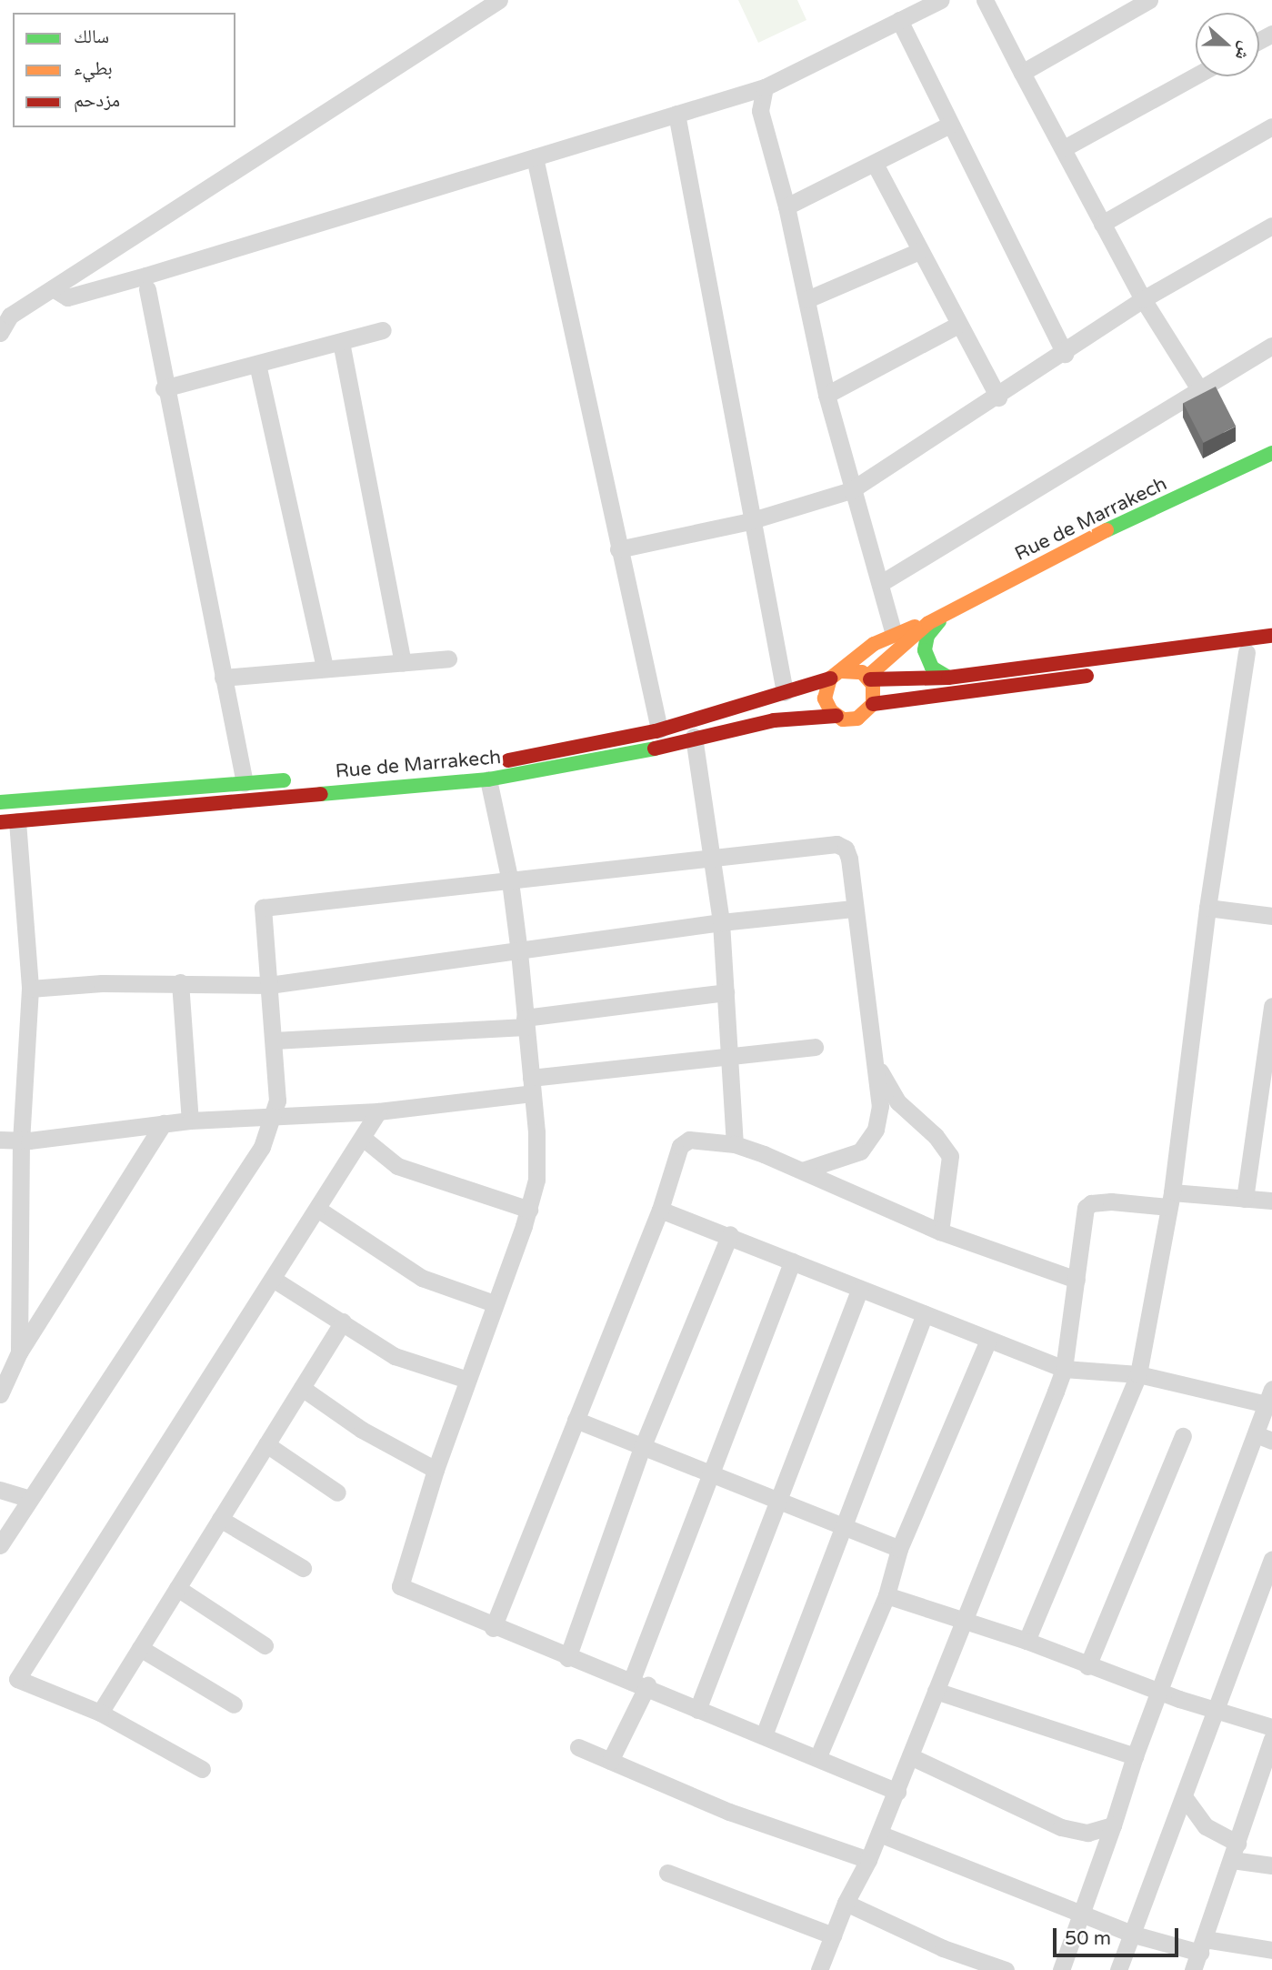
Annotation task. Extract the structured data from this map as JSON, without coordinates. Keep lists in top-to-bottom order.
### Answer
{
  "streets": {
    "main road": ["Rue de Marrakech"]
  },
  "legend": ["سالك", "بطيء", "مزدحم"],
  "scale_bar": "50 m",
  "north": "right"
}
